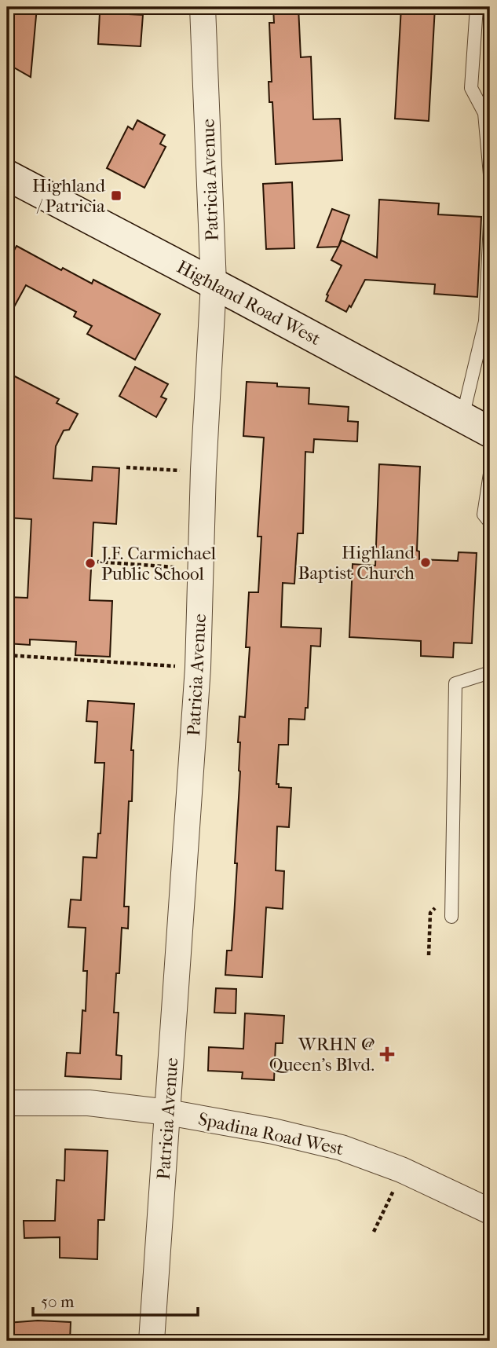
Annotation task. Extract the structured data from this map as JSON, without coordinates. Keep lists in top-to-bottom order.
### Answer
{
  "streets": {
    "main road": ["Highland Road West"],
    "street": ["Patricia Avenue", "Spadina Road West"]
  },
  "crossings": [
    ["Patricia Avenue", "Highland Road West"],
    ["Patricia Avenue", "Spadina Road West"]
  ],
  "places": {
    "transit": ["Highland / Patricia"],
    "other": ["Highland Baptist Church", "J.F. Carmichael Public School"],
    "health": ["WRHN @ Queen’s Blvd."]
  },
  "scale_bar": "50 m"
}
